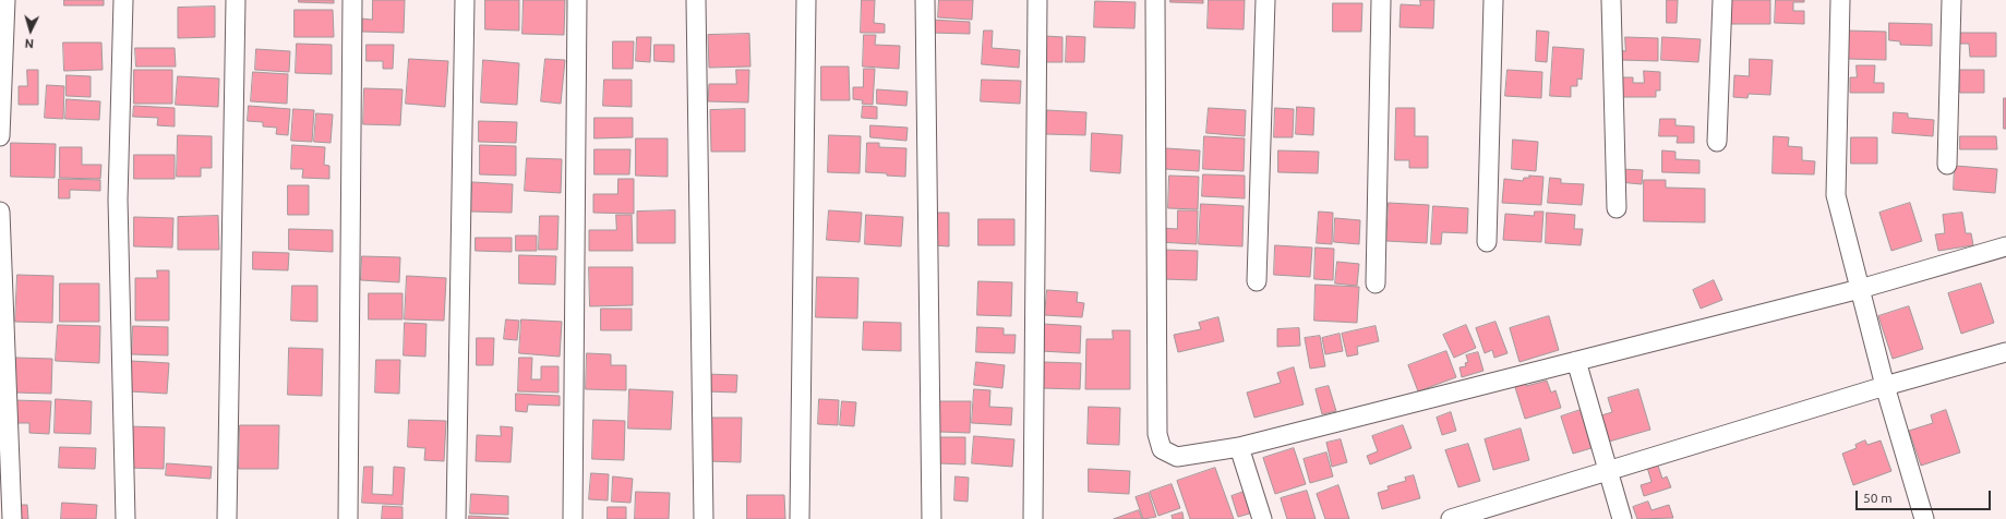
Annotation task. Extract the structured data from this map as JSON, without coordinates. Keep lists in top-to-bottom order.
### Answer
{
  "scale_bar": "50 m",
  "north": "bottom"
}
